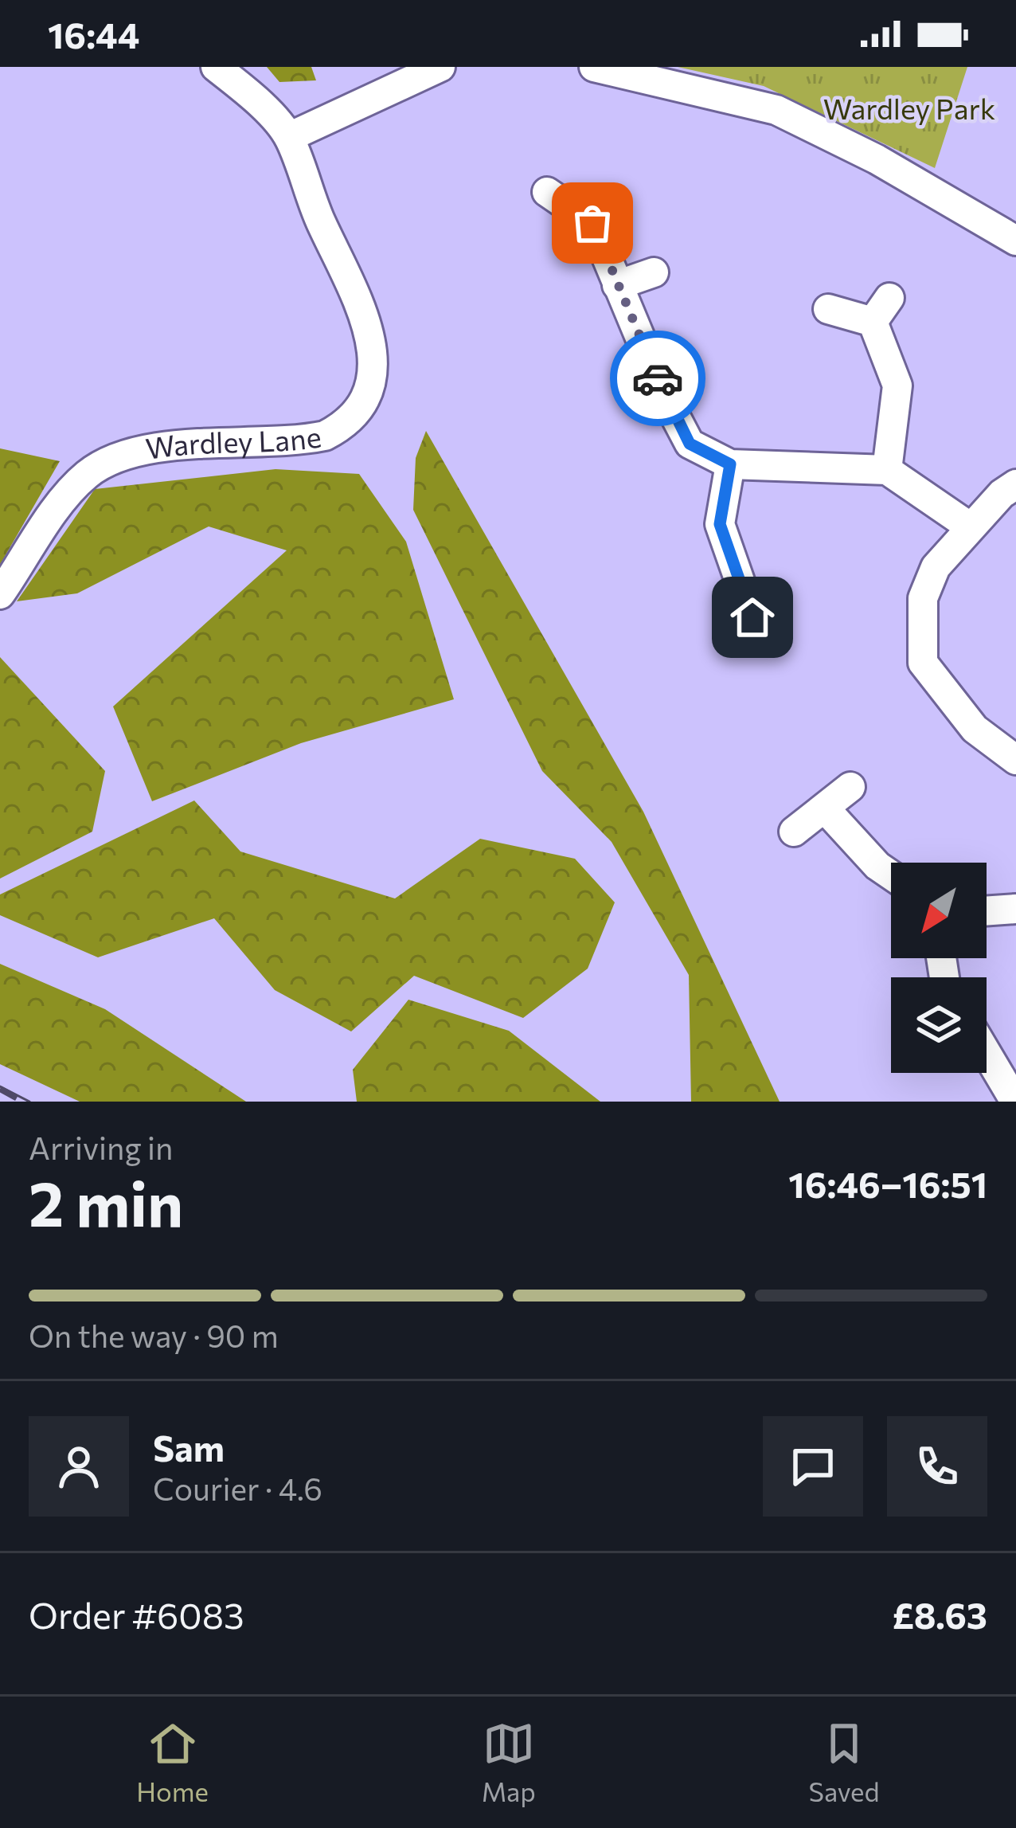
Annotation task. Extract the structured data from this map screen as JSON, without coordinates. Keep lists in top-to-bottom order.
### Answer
{
  "streets": {
    "street": ["Wardley Lane"]
  },
  "parks": ["Wardley Park"],
  "north": "bottom left",
  "page": {
    "status": "16:44",
    "heading": ["2 min", "Arriving in", "16:46–16:51"],
    "panel": [
      "Sam",
      "Courier · 4.6",
      "Order #6083",
      "£8.63"
    ],
    "bar": "On the way · 90 m",
    "tabs": ["Home", "Map", "Saved"]
  }
}
